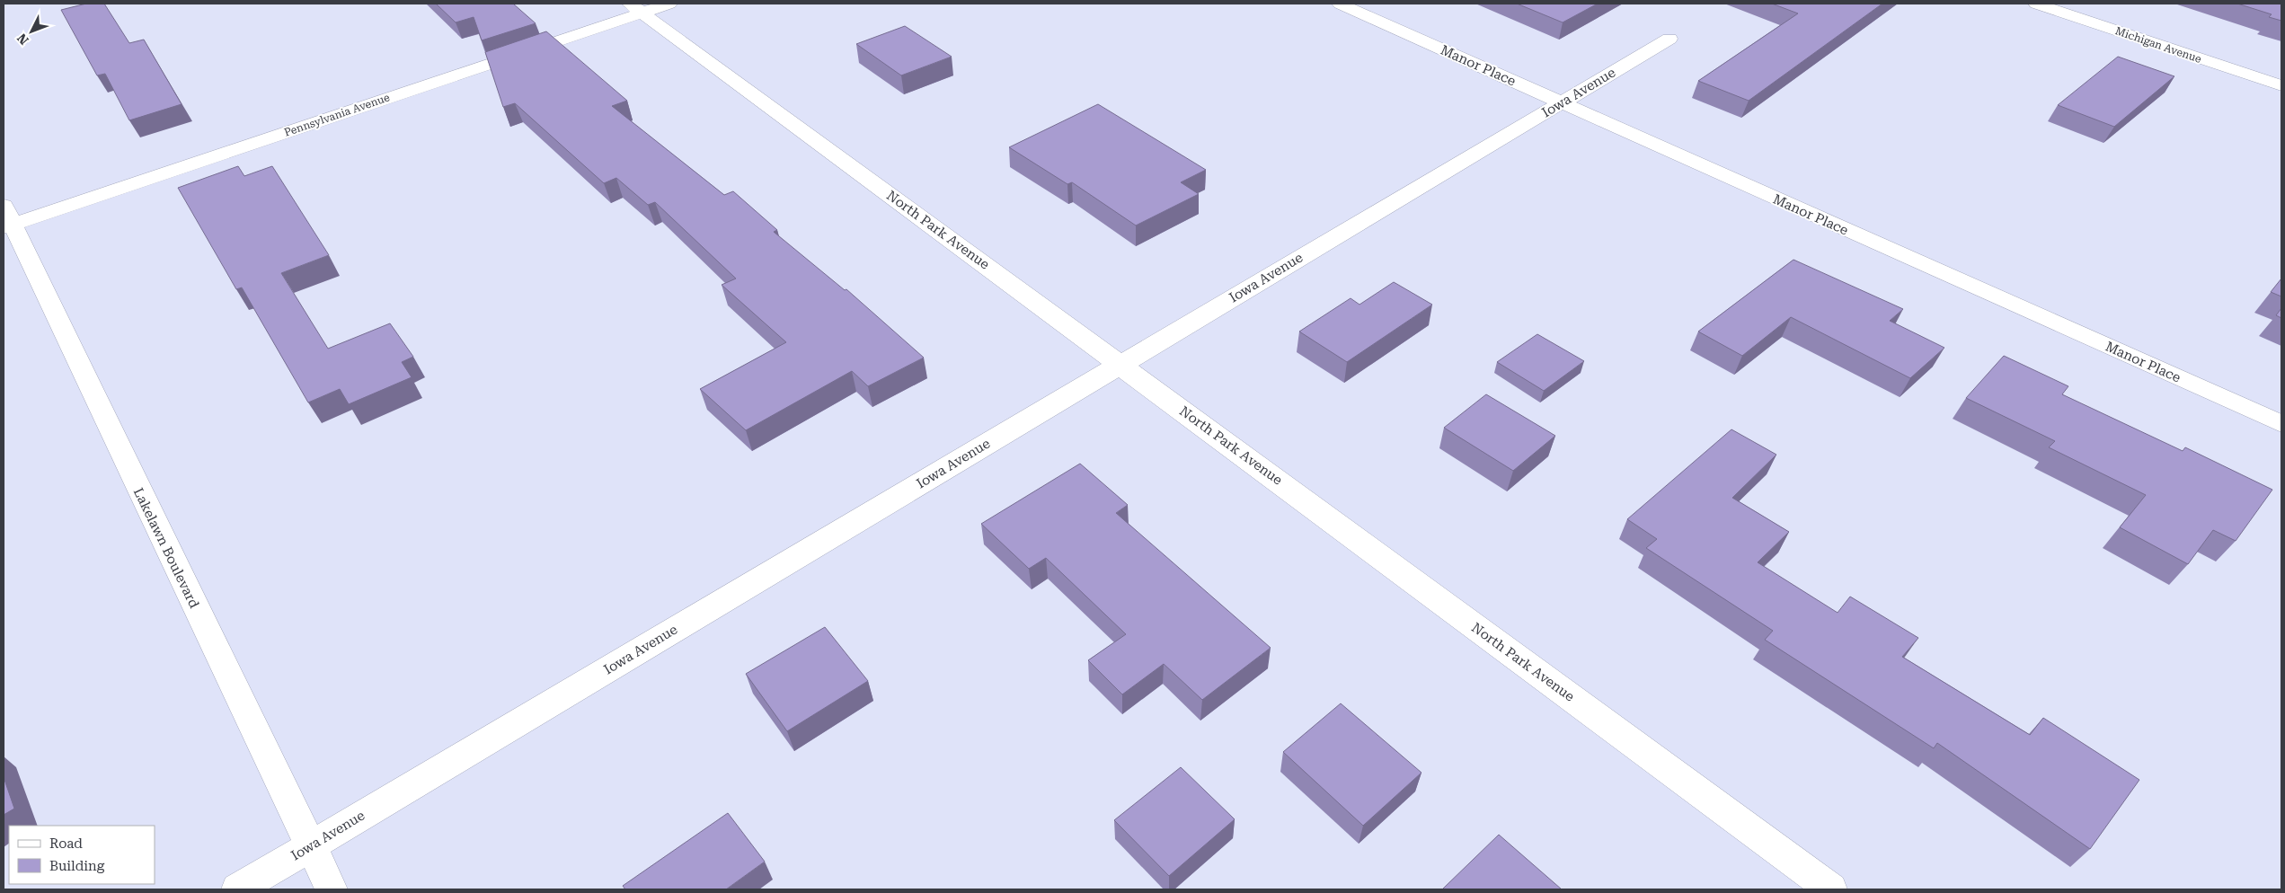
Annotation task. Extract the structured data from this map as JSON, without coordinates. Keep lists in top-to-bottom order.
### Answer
{
  "streets": {
    "street": [
      "Michigan Avenue",
      "Manor Place",
      "Iowa Avenue",
      "Pennsylvania Avenue",
      "North Park Avenue",
      "Lakelawn Boulevard"
    ]
  },
  "crossings": [
    ["Manor Place", "Iowa Avenue"],
    ["Iowa Avenue", "North Park Avenue"],
    ["Iowa Avenue", "Lakelawn Boulevard"],
    ["Pennsylvania Avenue", "North Park Avenue"],
    ["Pennsylvania Avenue", "Lakelawn Boulevard"]
  ],
  "legend": ["Road", "Building"],
  "north": "bottom left"
}
